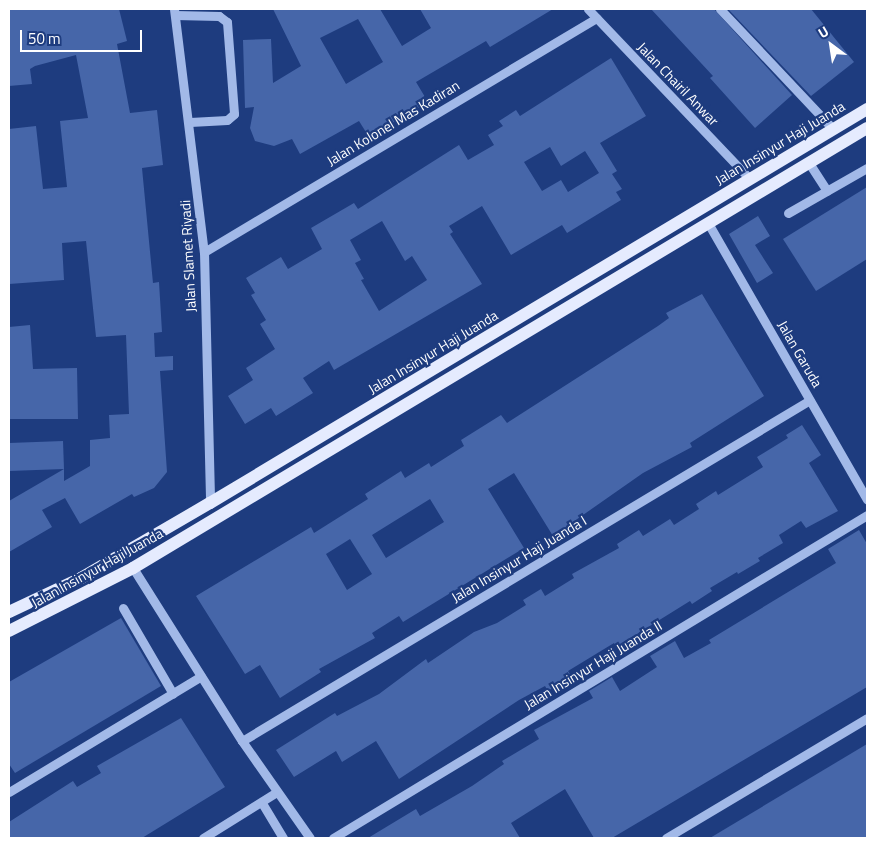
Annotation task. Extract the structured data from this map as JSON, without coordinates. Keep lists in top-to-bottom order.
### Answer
{
  "streets": {
    "main road": ["Jalan Insinyur Haji Juanda"],
    "street": [
      "Jalan Chairil Anwar",
      "Jalan Kolonel Mas Kadiran",
      "Jalan Slamet Riyadi",
      "Jalan Garuda",
      "Jalan Insinyur Haji Juanda I",
      "Jalan Insinyur Haji Juanda II"
    ]
  },
  "crossings": [
    ["Jalan Chairil Anwar", "Jalan Kolonel Mas Kadiran"],
    ["Jalan Chairil Anwar", "Jalan Insinyur Haji Juanda"],
    ["Jalan Kolonel Mas Kadiran", "Jalan Slamet Riyadi"],
    ["Jalan Insinyur Haji Juanda", "Jalan Slamet Riyadi"],
    ["Jalan Insinyur Haji Juanda", "Jalan Garuda"],
    ["Jalan Garuda", "Jalan Insinyur Haji Juanda I"]
  ],
  "scale_bar": "50 m",
  "north": "top left"
}
